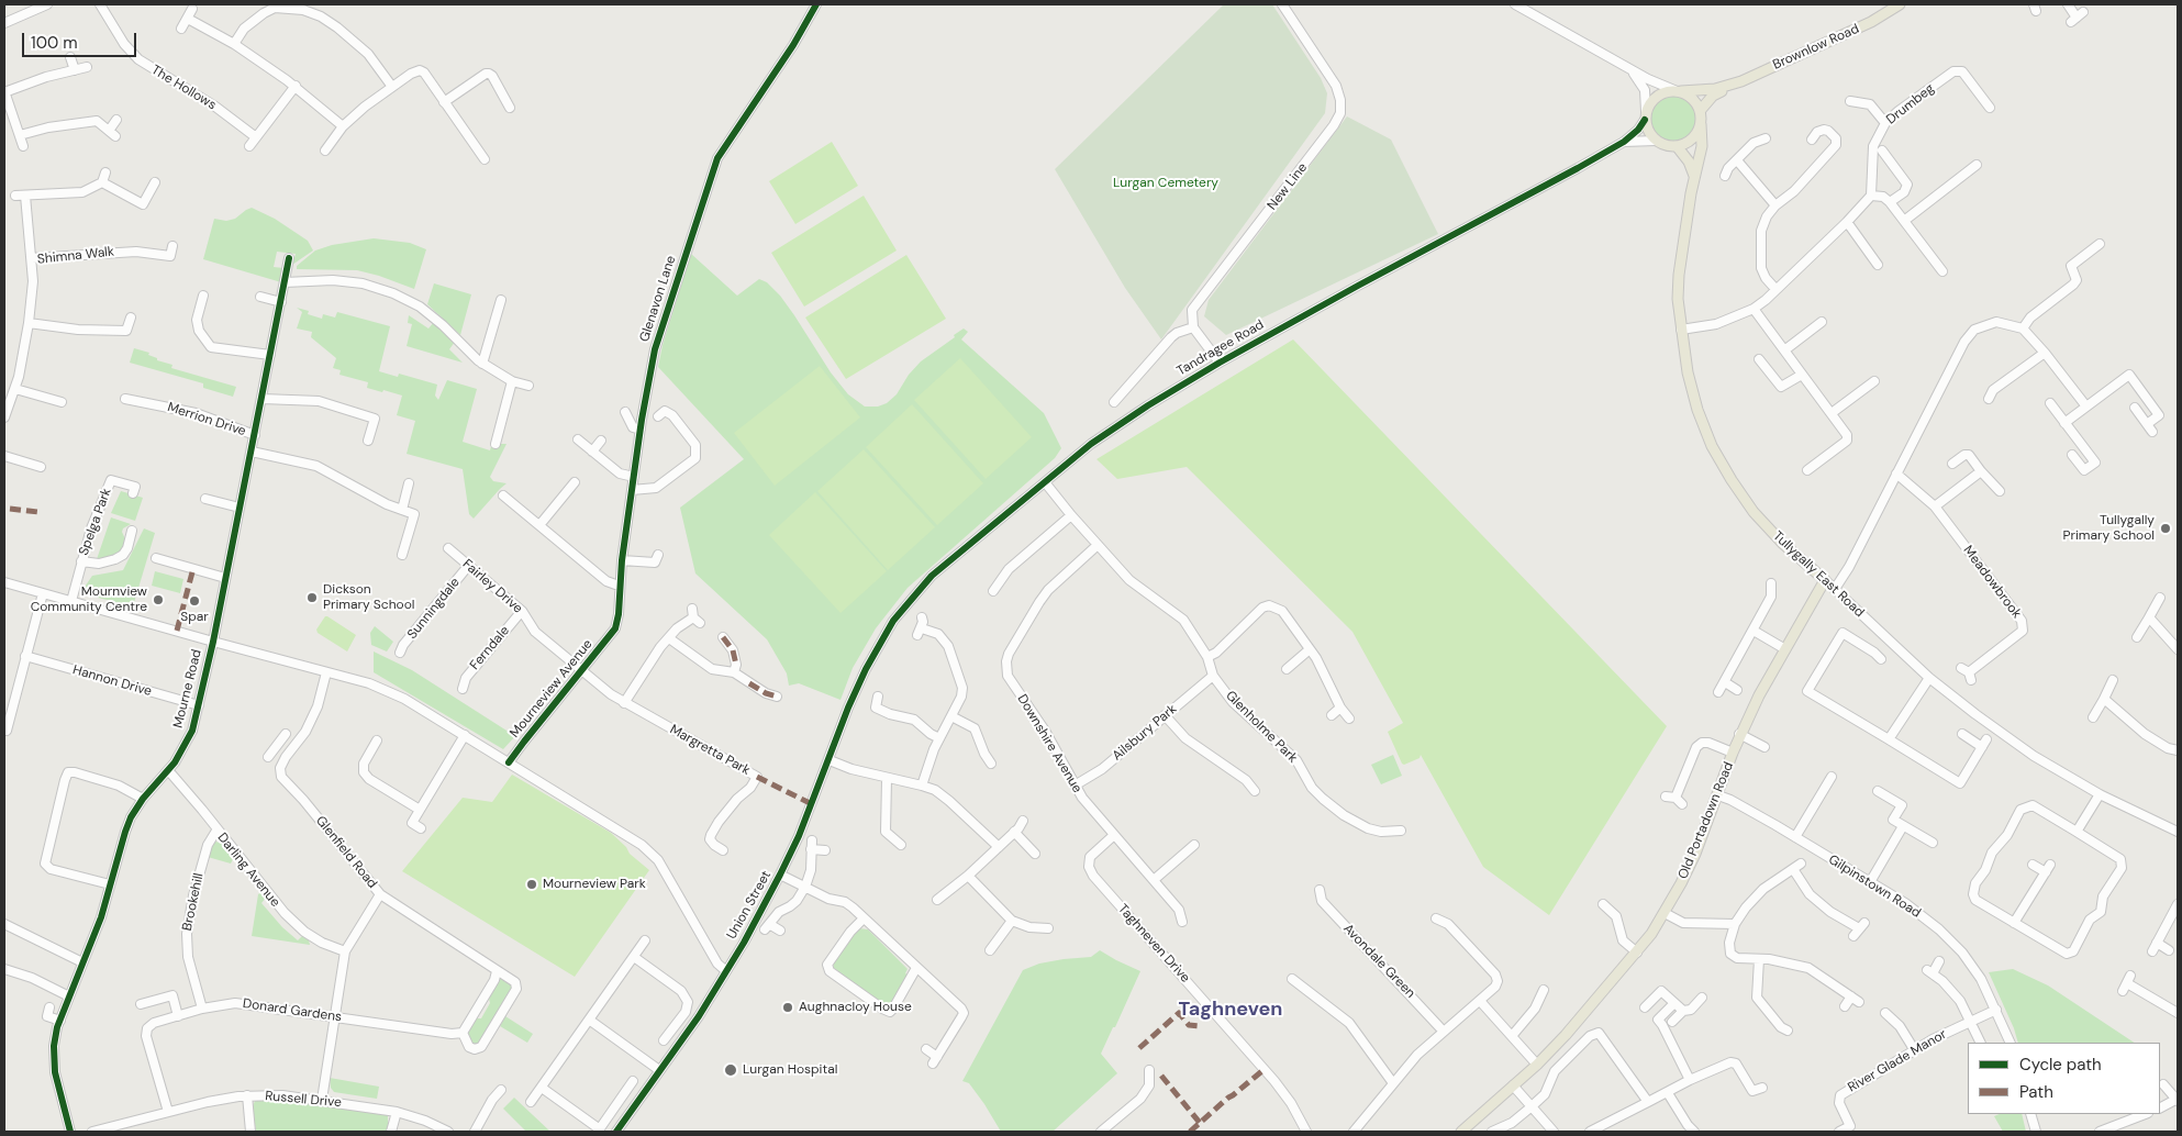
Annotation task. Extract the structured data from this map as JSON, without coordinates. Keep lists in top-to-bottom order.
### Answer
{
  "streets": {
    "main road": ["Brownlow Road", "Tullygally East Road", "Old Portadown Road"],
    "street": [
      "The Hollows",
      "Drumbeg",
      "New Line",
      "Shimna Walk",
      "Glenavon Lane",
      "Tandragee Road",
      "Merrion Drive",
      "Spelga Park",
      "Meadowbrook",
      "Fairley Drive",
      "Sunningdale",
      "Ferndale",
      "Hannon Drive",
      "Mourne Road",
      "Mourneview Avenue",
      "Glenholme Park",
      "Ailsbury Park",
      "Downshire Avenue",
      "Margretta Park",
      "Glenfield Road",
      "Darling Avenue",
      "Gilpinstown Road",
      "Brookehill",
      "Union Street",
      "Taghneven Drive",
      "Avondale Green",
      "Donard Gardens",
      "River Glade Manor",
      "Russell Drive"
    ]
  },
  "crossings": [
    ["Brownlow Road", "Tandragee Road"],
    ["Brownlow Road", "Tullygally East Road"],
    ["Glenavon Lane", "Mourneview Avenue"],
    ["Tandragee Road", "Tullygally East Road"],
    ["Tandragee Road", "Union Street"],
    ["Merrion Drive", "Mourne Road"],
    ["Tullygally East Road", "Old Portadown Road"],
    ["Fairley Drive", "Sunningdale"],
    ["Fairley Drive", "Ferndale"],
    ["Fairley Drive", "Mourneview Avenue"],
    ["Fairley Drive", "Margretta Park"],
    ["Hannon Drive", "Mourne Road"],
    ["Mourne Road", "Darling Avenue"],
    ["Mourneview Avenue", "Margretta Park"],
    ["Glenholme Park", "Ailsbury Park"],
    ["Glenholme Park", "Downshire Avenue"],
    ["Ailsbury Park", "Downshire Avenue"],
    ["Downshire Avenue", "Taghneven Drive"],
    ["Old Portadown Road", "Gilpinstown Road"],
    ["Glenfield Road", "Donard Gardens"],
    ["Darling Avenue", "Brookehill"],
    ["Gilpinstown Road", "River Glade Manor"],
    ["Brookehill", "Donard Gardens"],
    ["Donard Gardens", "Russell Drive"]
  ],
  "districts": ["Taghneven"],
  "parks": ["Lurgan Cemetery"],
  "places": [
    "Tullygally Primary School",
    "Dickson Primary School",
    "Mournview Community Centre",
    "Spar",
    "Mourneview Park",
    "Aughnacloy House",
    "Lurgan Hospital"
  ],
  "legend": ["Cycle path", "Path"],
  "scale_bar": "100 m"
}
